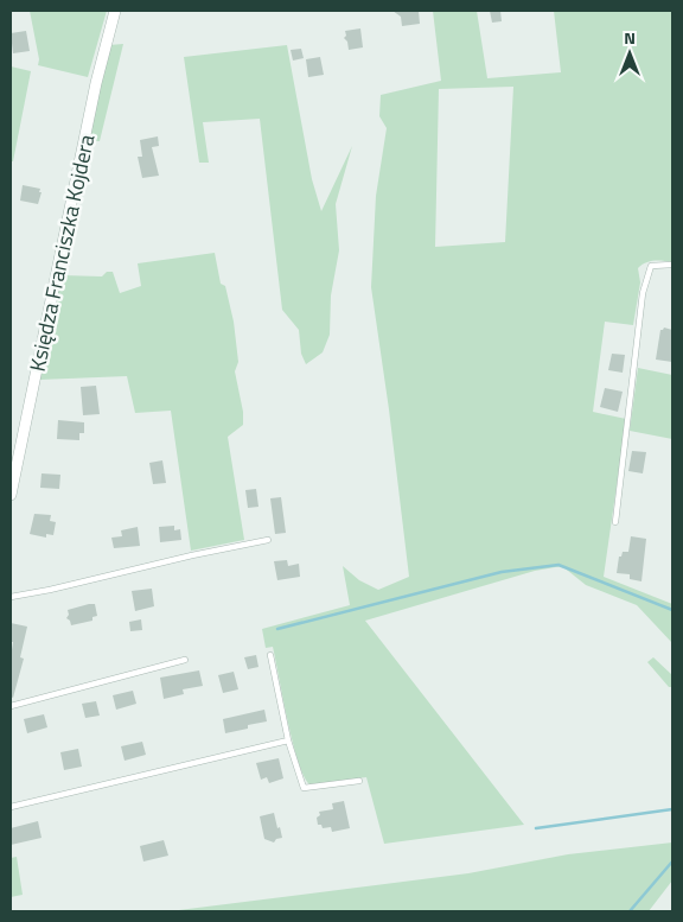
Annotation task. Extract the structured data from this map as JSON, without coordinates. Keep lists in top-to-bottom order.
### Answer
{
  "streets": {
    "street": ["Księdza Franciszka Kojdera"]
  },
  "north": "top"
}
